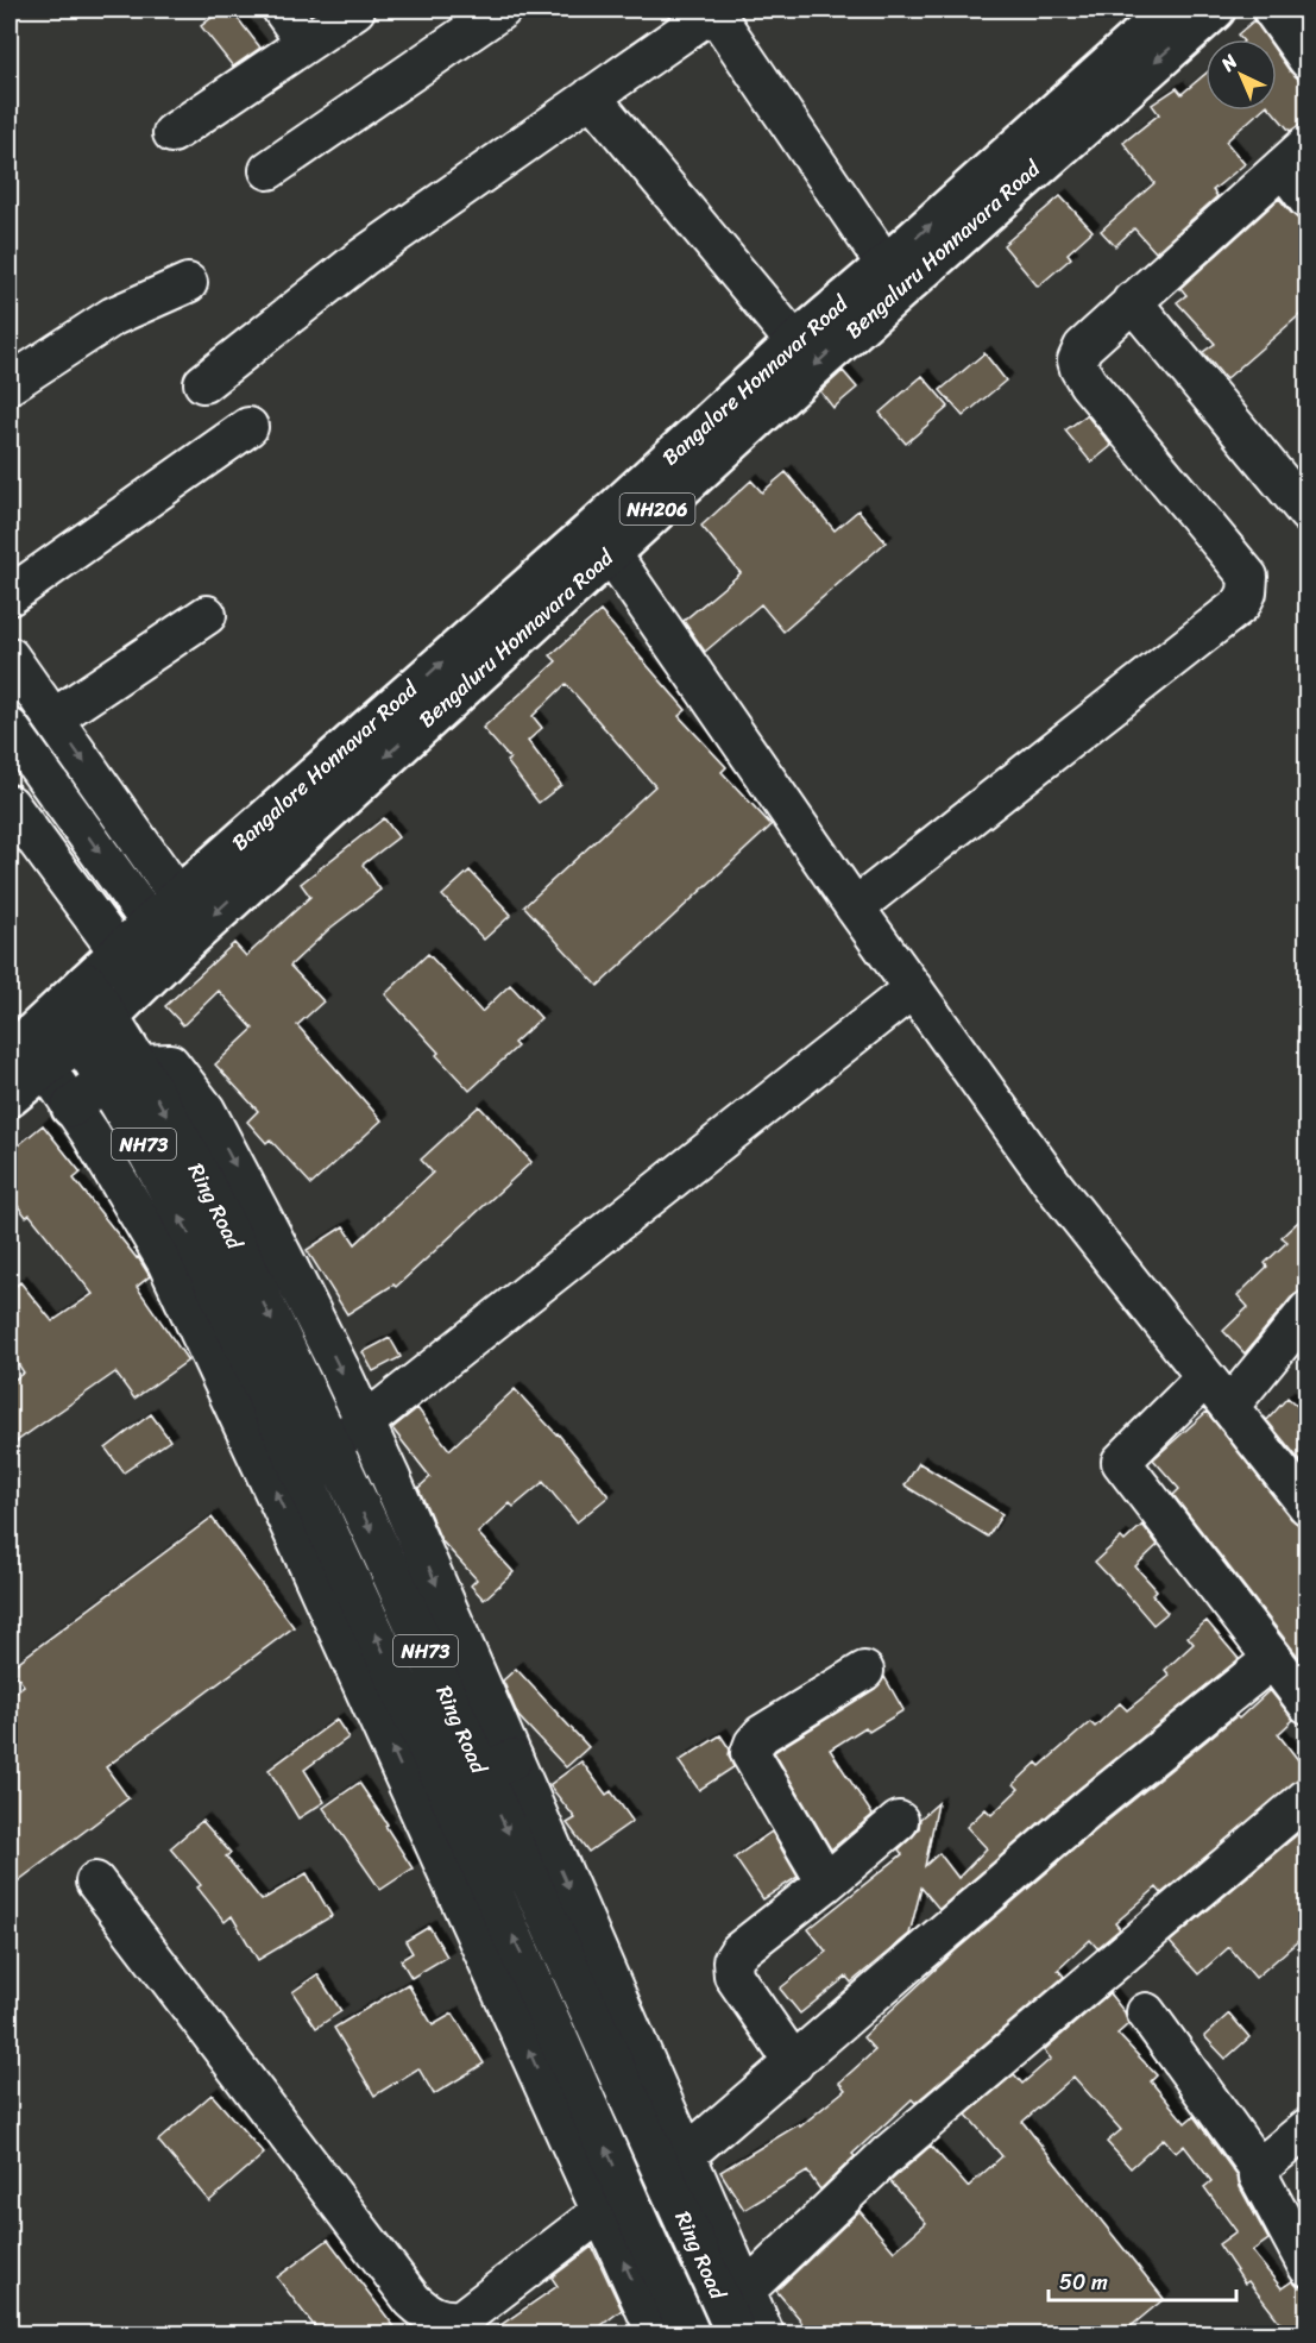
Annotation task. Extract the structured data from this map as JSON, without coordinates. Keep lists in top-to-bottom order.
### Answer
{
  "streets": {
    "main road": [
      "Bengaluru Honnavara Road",
      "Bangalore Honnavar Road",
      "NH206",
      "NH73",
      "Ring Road"
    ]
  },
  "crossings": [
    ["Bengaluru Honnavara Road", "Bangalore Honnavar Road"],
    ["Bangalore Honnavar Road", "NH206"],
    ["Bangalore Honnavar Road", "Ring Road"],
    ["NH206", "Ring Road"]
  ],
  "one_way": ["Bengaluru Honnavara Road", "Bangalore Honnavar Road"],
  "scale_bar": "50 m",
  "north": "top left"
}
